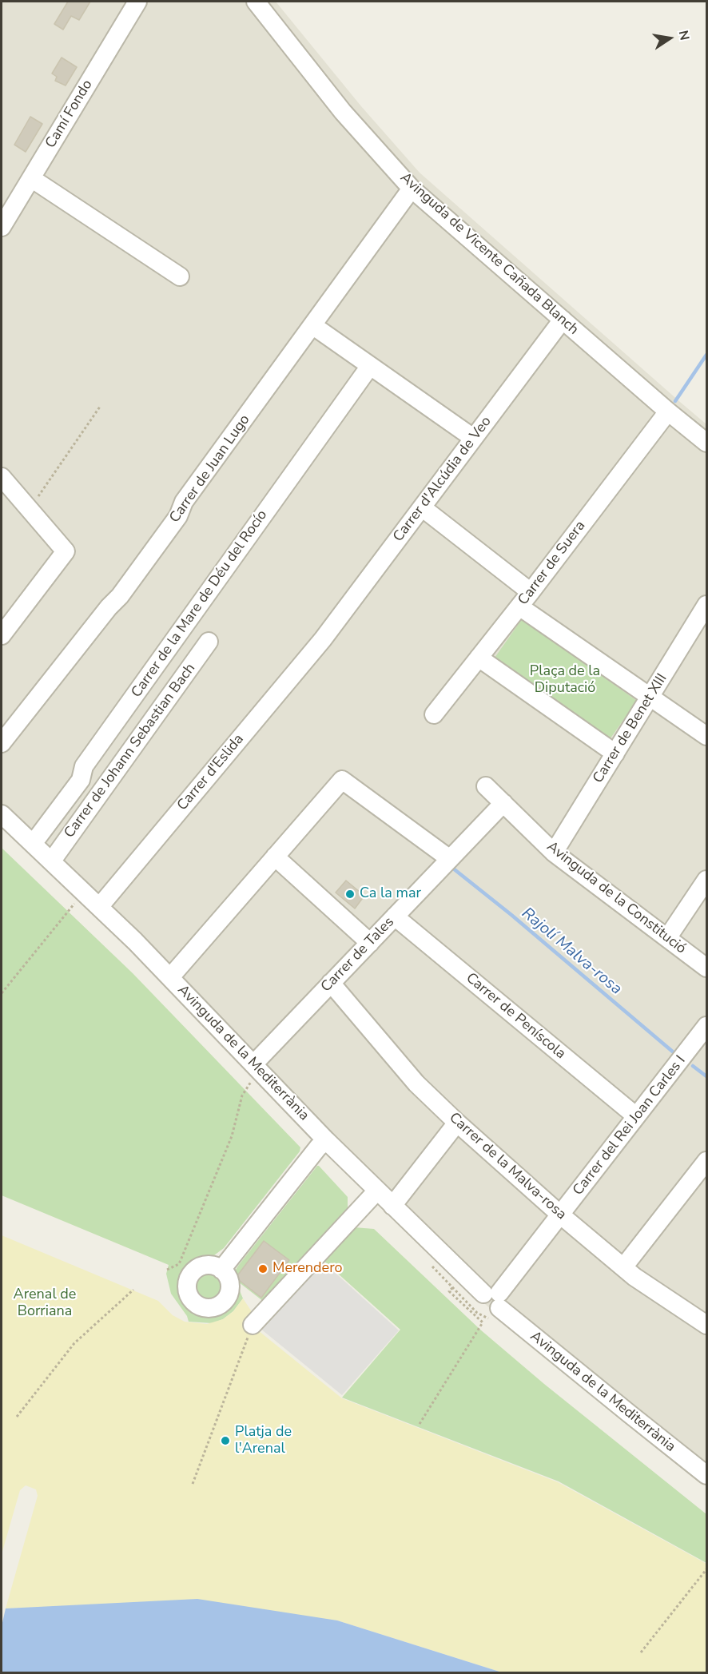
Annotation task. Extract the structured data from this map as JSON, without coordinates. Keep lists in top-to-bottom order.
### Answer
{
  "streets": {
    "street": [
      "Camí Fondo",
      "Avinguda de Vicente Cañada Blanch",
      "Carrer de Juan Lugo",
      "Carrer d'Alcúdia de Veo",
      "Carrer de Suera",
      "Carrer de la Mare de Déu del Rocío",
      "Carrer de Benet XIII",
      "Carrer de Johann Sebastian Bach",
      "Carrer d'Eslida",
      "Avinguda de la Constitució",
      "Carrer de Tales",
      "Carrer de Peníscola",
      "Avinguda de la Mediterrània",
      "Carrer del Rei Joan Carles I",
      "Carrer de la Malva-rosa"
    ]
  },
  "crossings": [
    ["Avinguda de Vicente Cañada Blanch", "Carrer de Juan Lugo"],
    ["Avinguda de Vicente Cañada Blanch", "Carrer d'Alcúdia de Veo"],
    ["Avinguda de Vicente Cañada Blanch", "Carrer de Suera"],
    ["Carrer d'Alcúdia de Veo", "Carrer d'Eslida"],
    ["Carrer de la Mare de Déu del Rocío", "Avinguda de la Mediterrània"],
    ["Carrer de Benet XIII", "Avinguda de la Constitució"],
    ["Carrer de Johann Sebastian Bach", "Avinguda de la Mediterrània"],
    ["Carrer d'Eslida", "Avinguda de la Mediterrània"],
    ["Avinguda de la Constitució", "Carrer de Tales"],
    ["Carrer de Tales", "Carrer de Peníscola"],
    ["Carrer de Tales", "Avinguda de la Mediterrània"],
    ["Carrer de Tales", "Carrer de la Malva-rosa"],
    ["Carrer de Peníscola", "Carrer del Rei Joan Carles I"],
    ["Avinguda de la Mediterrània", "Carrer del Rei Joan Carles I"],
    ["Carrer del Rei Joan Carles I", "Carrer de la Malva-rosa"]
  ],
  "water": ["Rajolí Malva-rosa"],
  "parks": ["Plaça de la Diputació", "Arenal de Borriana"],
  "places": ["Ca la mar", "Merendero", "Platja de l'Arenal"],
  "north": "right"
}
